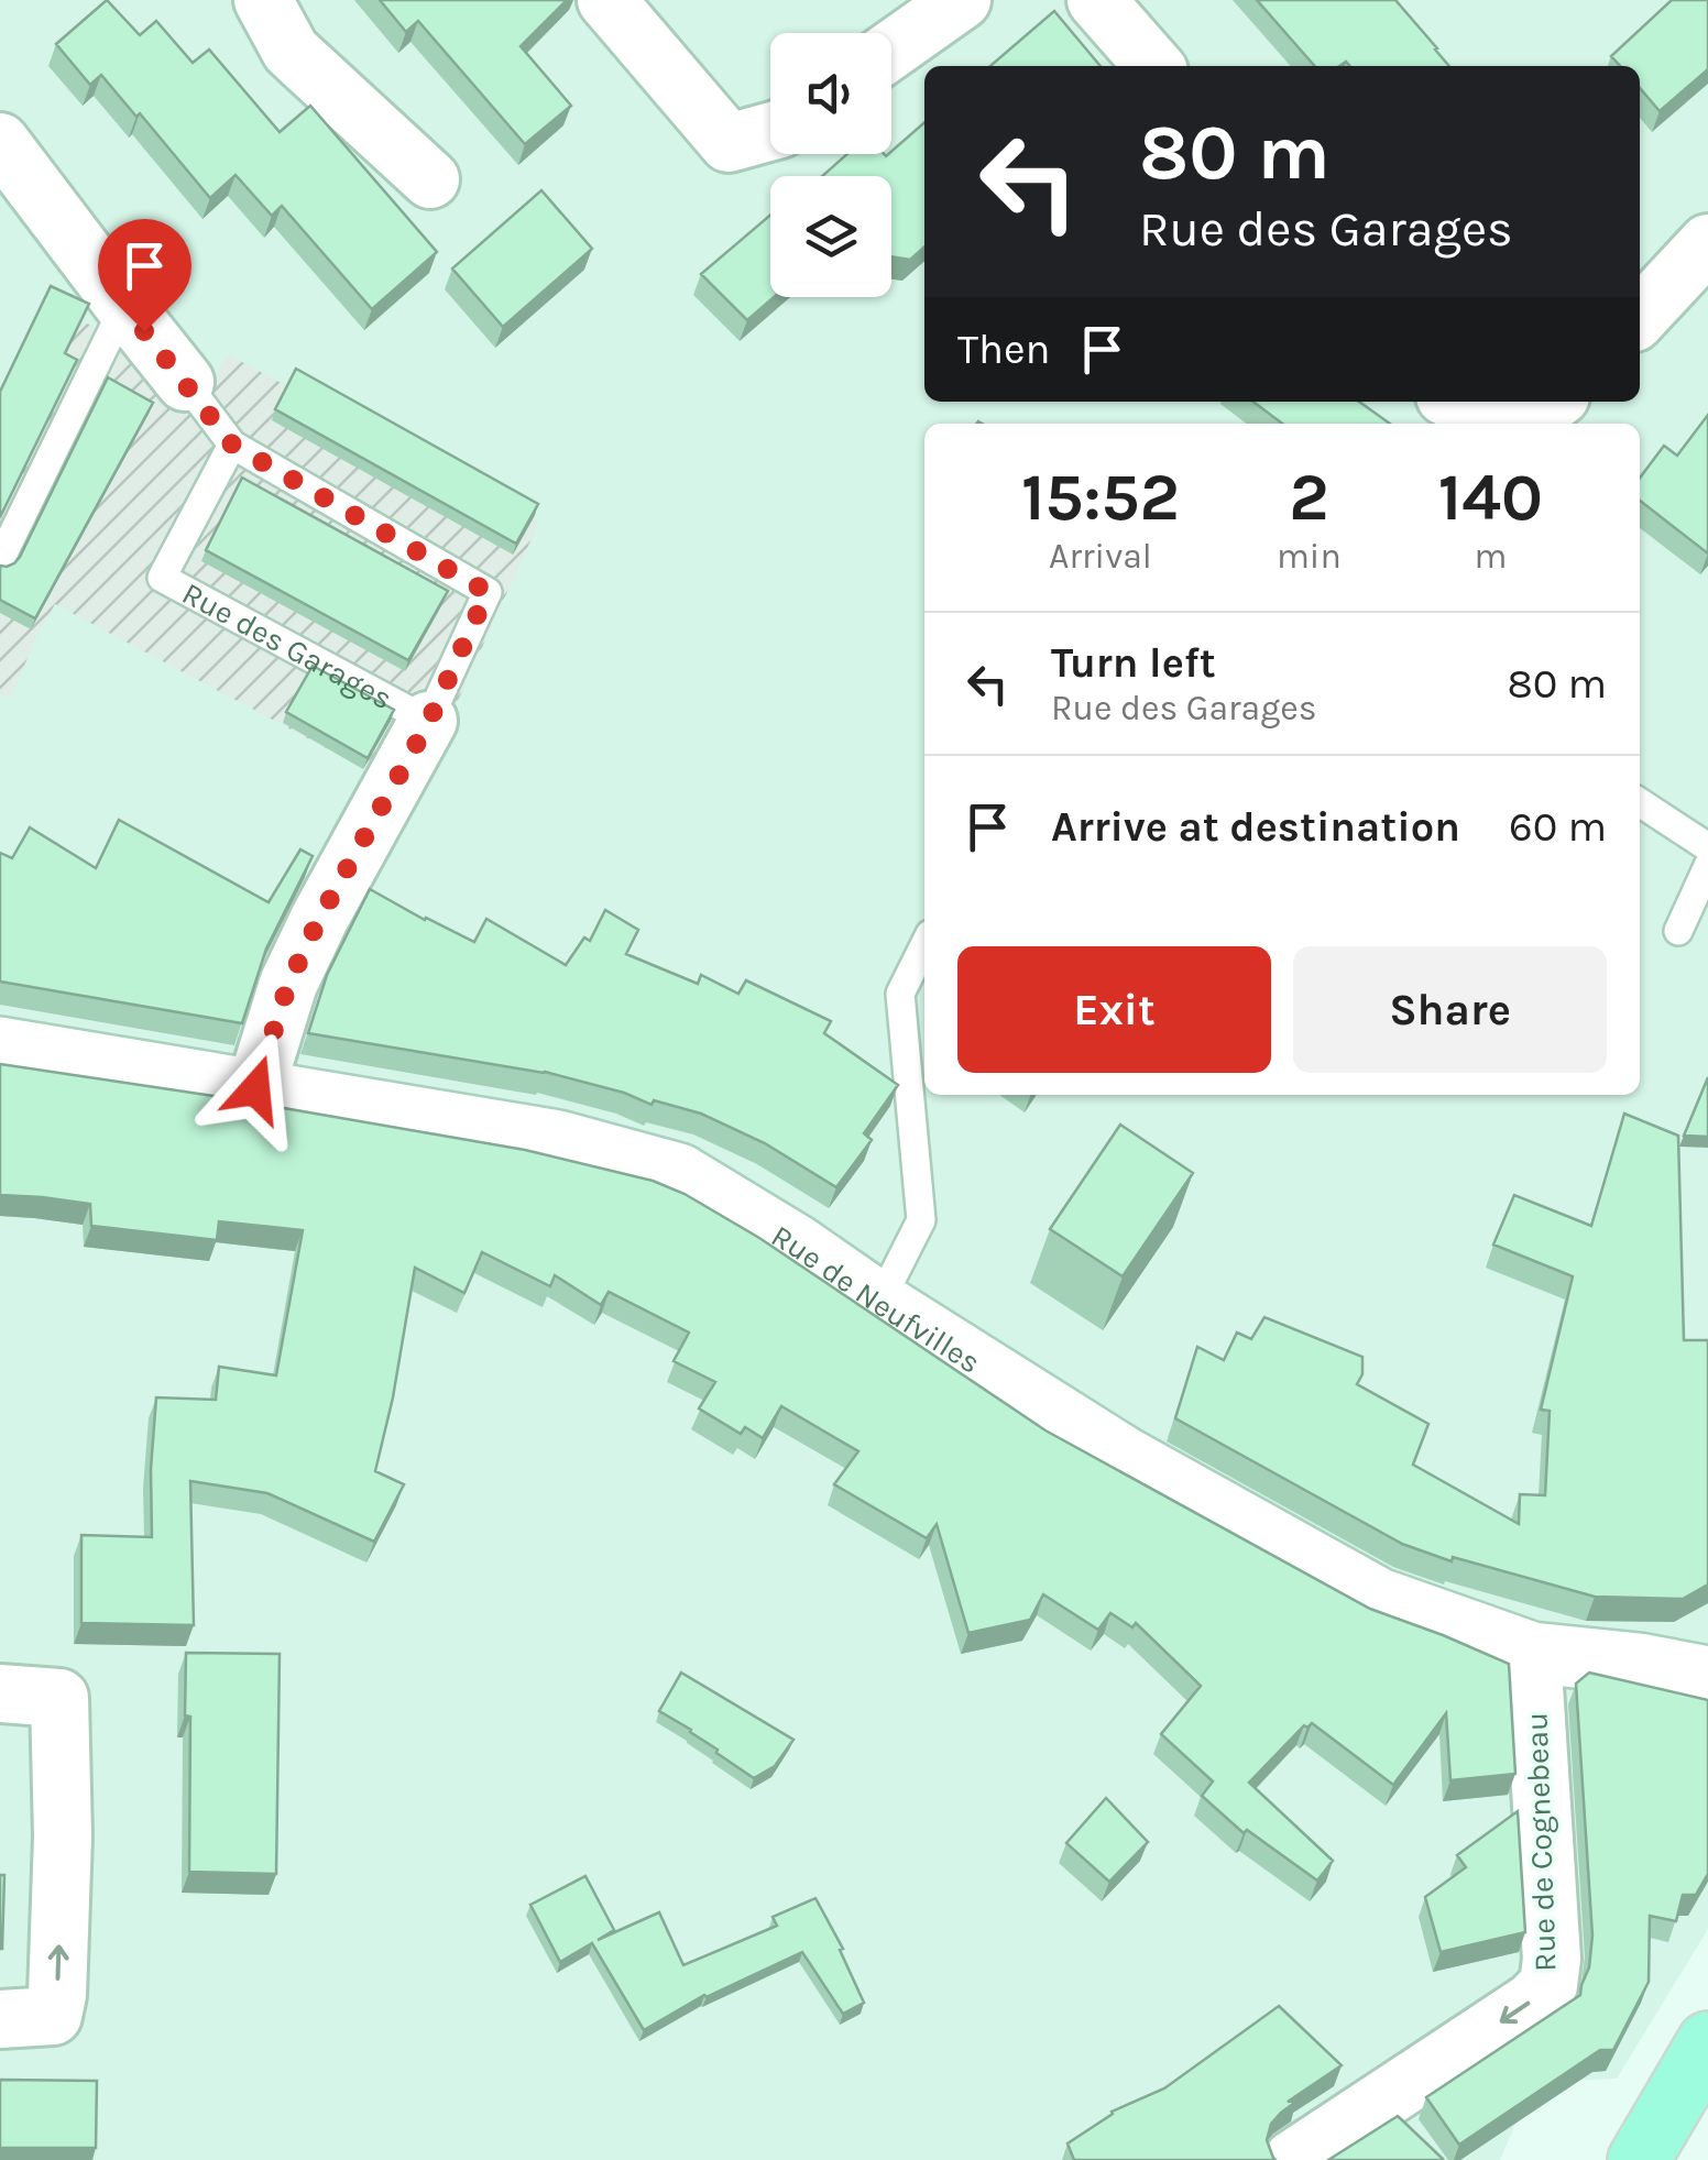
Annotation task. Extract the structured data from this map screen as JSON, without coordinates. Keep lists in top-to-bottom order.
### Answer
{
  "streets": {
    "main road": ["Rue de Neufvilles"],
    "street": ["Rue des Garages", "Rue de Cognebeau"]
  },
  "crossings": [
    ["Rue des Garages", "Rue de Neufvilles"],
    ["Rue de Neufvilles", "Rue de Cognebeau"]
  ],
  "one_way": ["Rue de Cognebeau"],
  "page": {
    "turn": ["80 m", "Rue des Garages"],
    "then": "Then",
    "eta": [
      "15:52",
      "Arrival",
      "2",
      "min",
      "140",
      "m"
    ],
    "list": [
      {
        "name": "Turn left",
        "note": "Rue des Garages",
        "value": "80 m"
      },
      {
        "name": "Arrive at destination",
        "value": "60 m"
      }
    ],
    "buttons": ["Exit", "Share"]
  }
}
